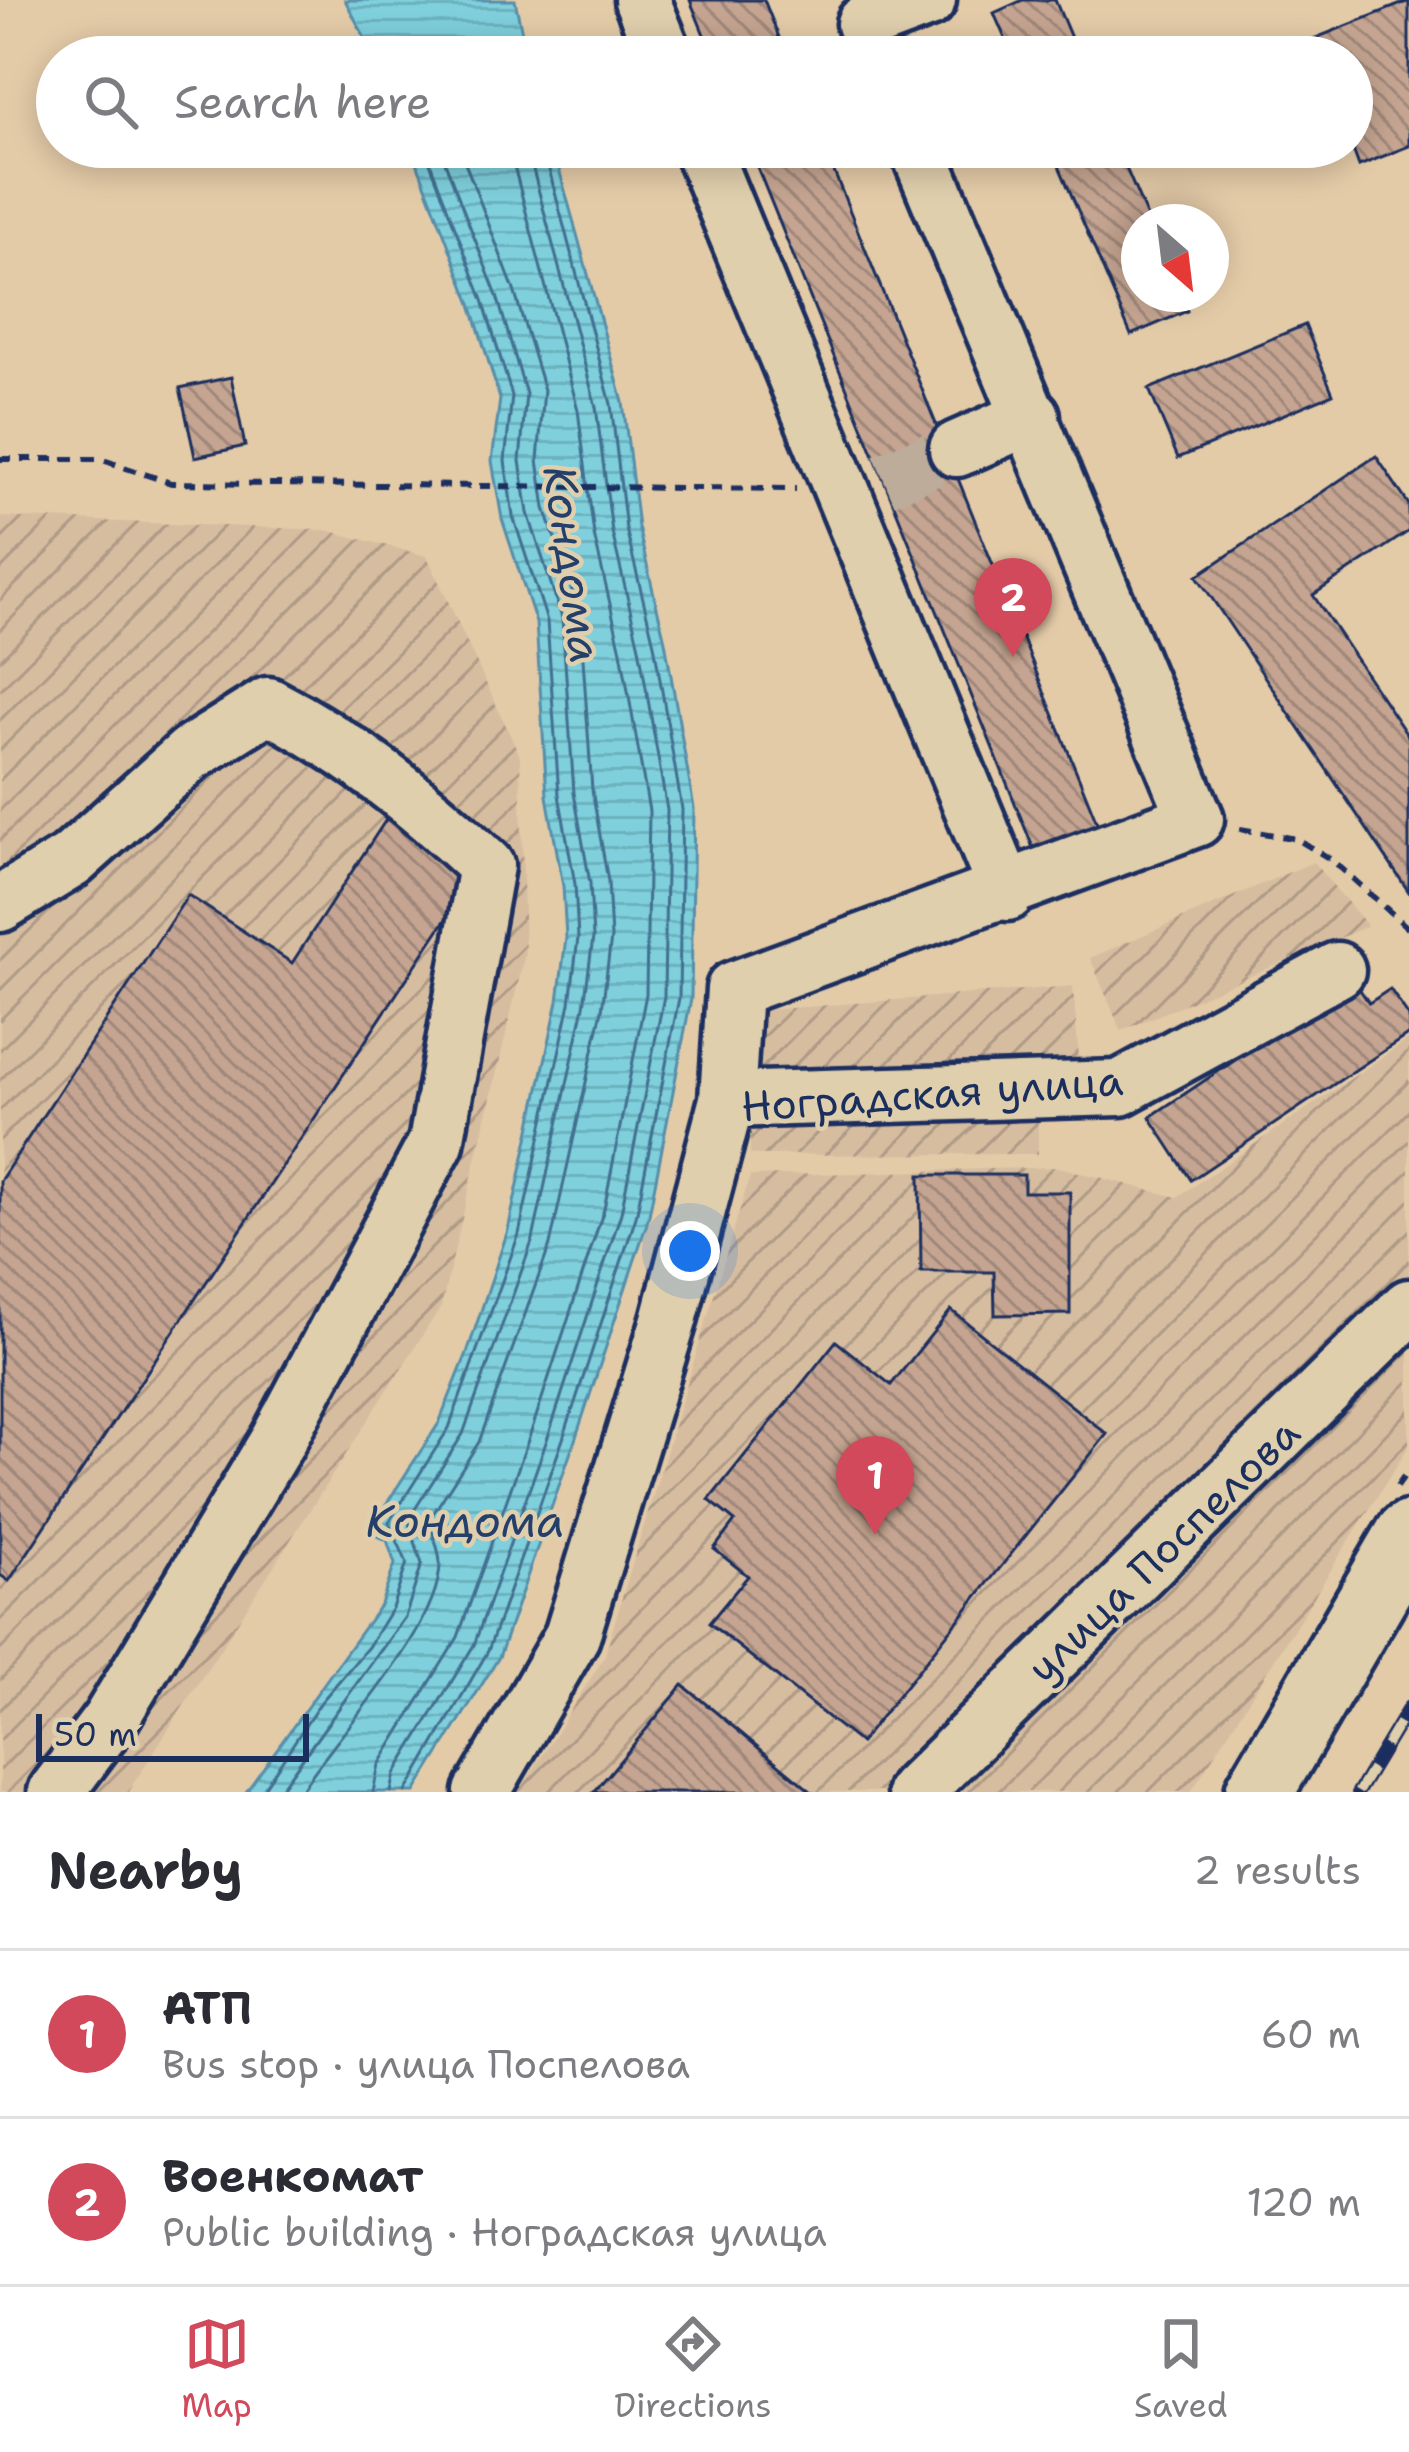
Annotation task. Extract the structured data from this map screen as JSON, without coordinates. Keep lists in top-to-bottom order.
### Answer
{
  "streets": {
    "street": ["Ноградская улица", "улица Поспелова"]
  },
  "water": ["Кондома"],
  "scale_bar": "50 m",
  "north": "bottom right",
  "page": {
    "search": "Search here",
    "pins": ["2", "1"],
    "scale": "50 m",
    "heading": ["Nearby", "2 results"],
    "list": [
      {
        "mark": "1",
        "name": "АТП",
        "note": "Bus stop · улица Поспелова",
        "value": "60 m"
      },
      {
        "mark": "2",
        "name": "Военкомат",
        "note": "Public building · Ноградская улица",
        "value": "120 m"
      }
    ],
    "nav": ["Map", "Directions", "Saved"]
  }
}
